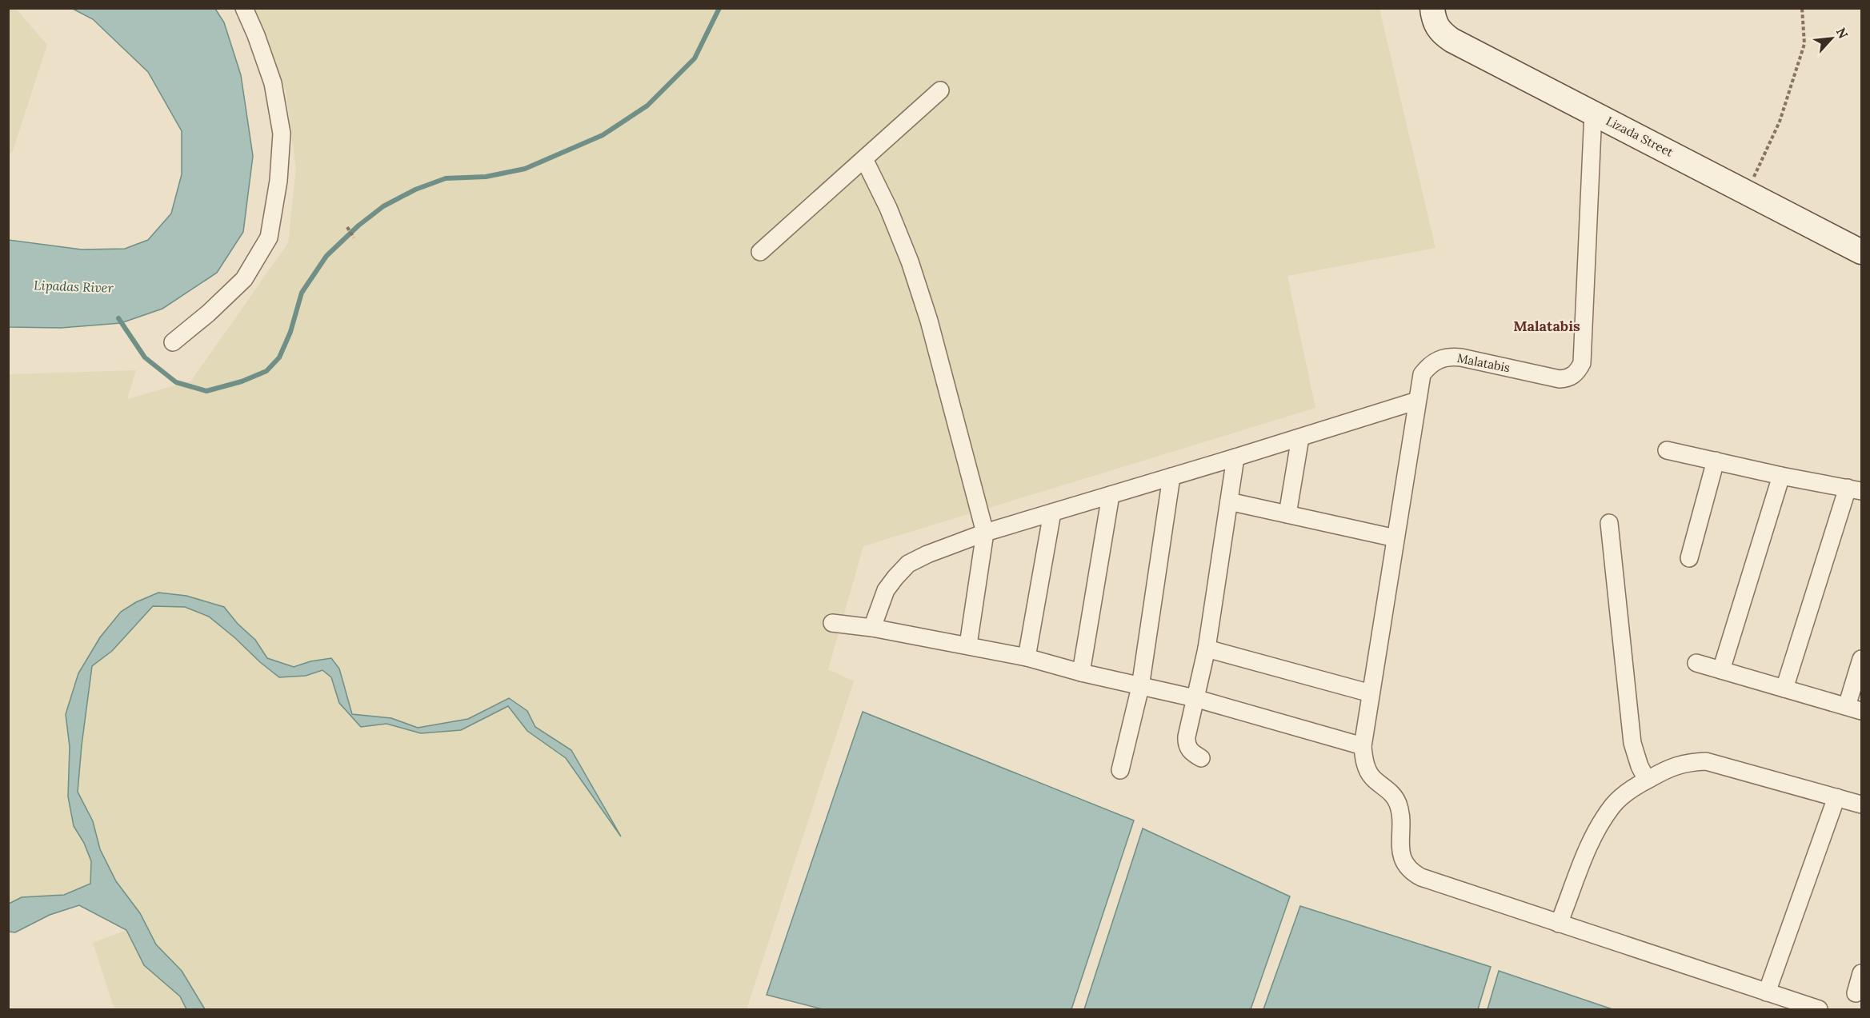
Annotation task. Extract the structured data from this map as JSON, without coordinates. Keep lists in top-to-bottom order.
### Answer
{
  "streets": {
    "street": ["Lizada Street", "Malatabis"]
  },
  "crossings": [
    ["Lizada Street", "Malatabis"]
  ],
  "districts": ["Malatabis"],
  "water": ["Lipadas River"],
  "north": "top right"
}
